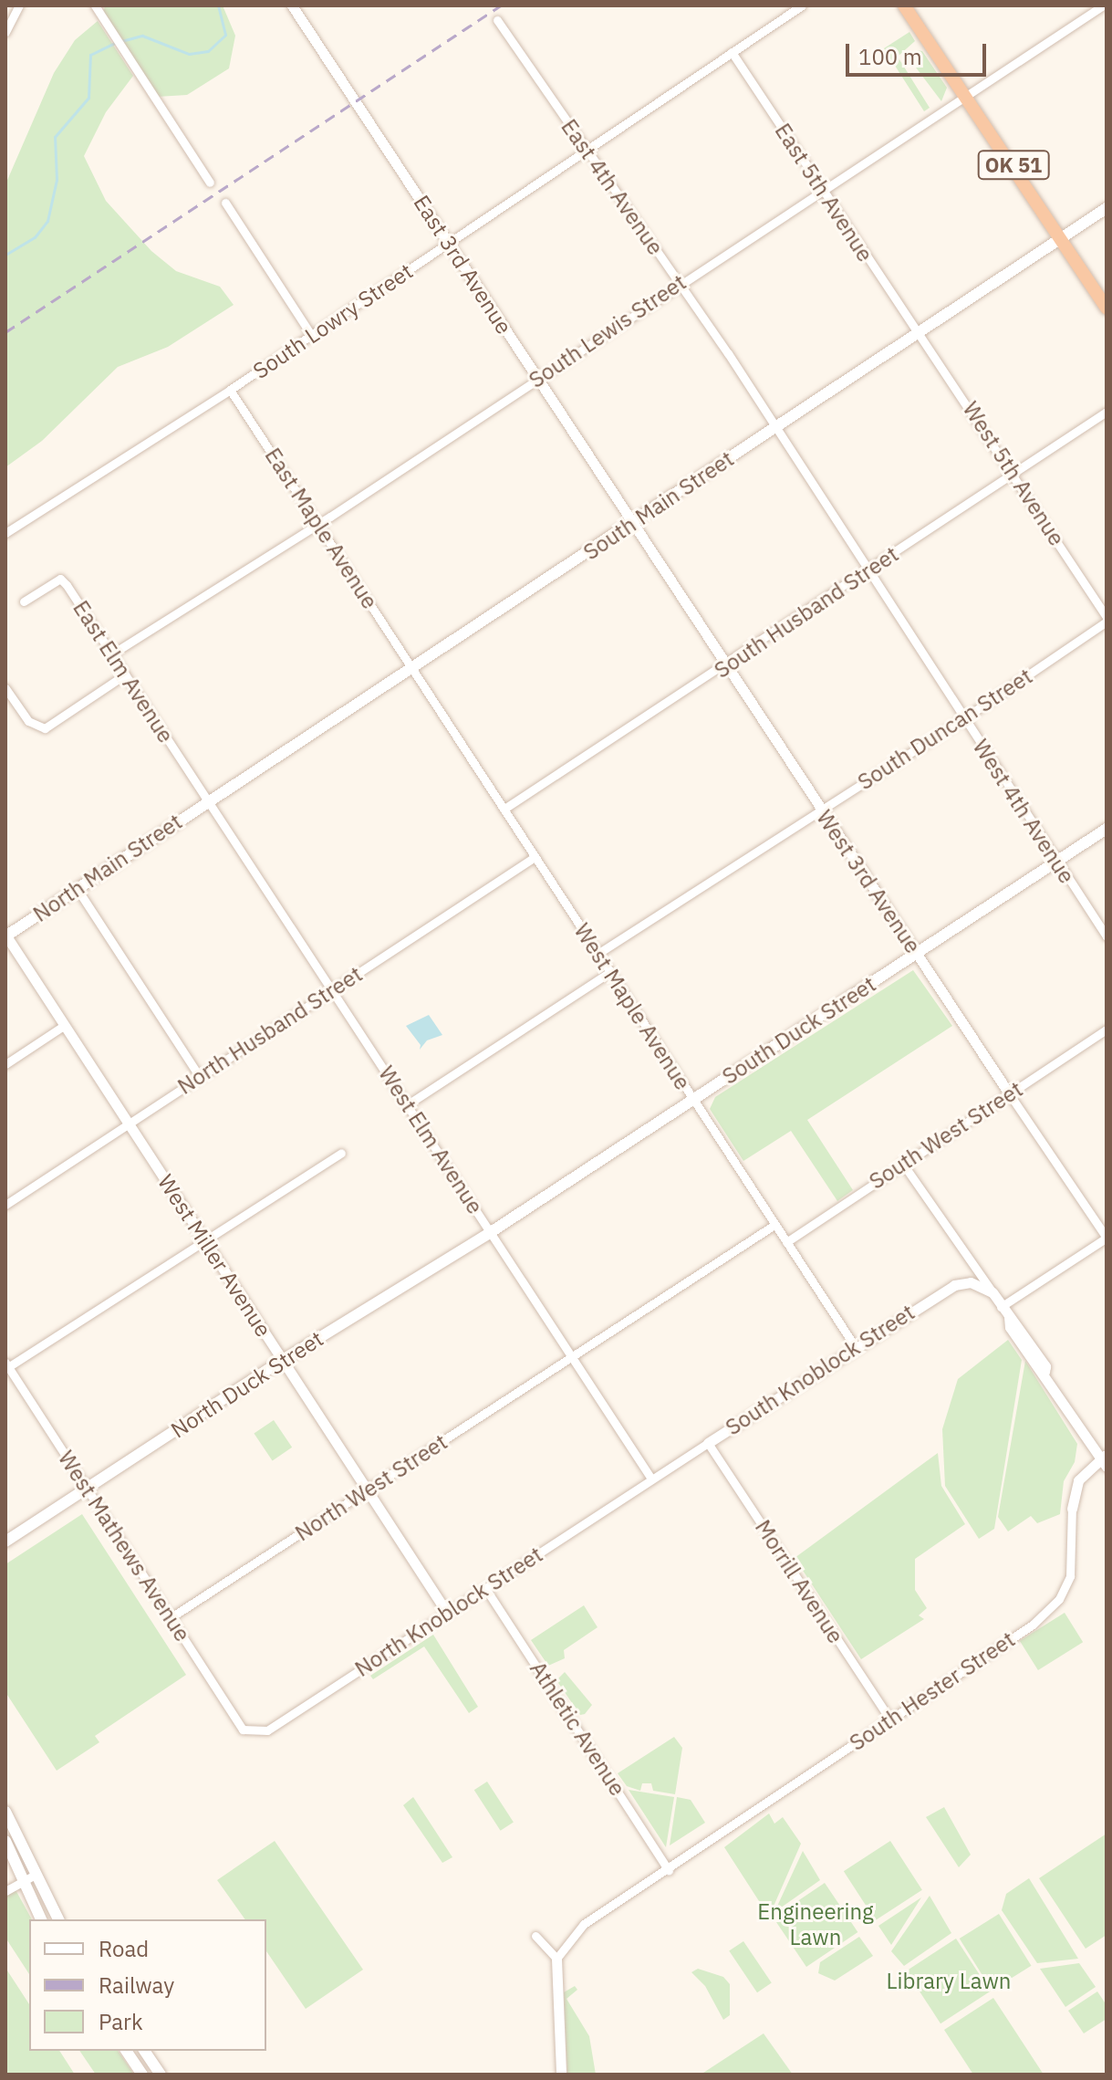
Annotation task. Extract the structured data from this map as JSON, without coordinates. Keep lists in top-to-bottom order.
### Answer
{
  "streets": {
    "highway": ["OK 51"],
    "main road": [
      "South Main Street",
      "North Main Street",
      "South Duck Street",
      "North Duck Street"
    ],
    "street": [
      "East 4th Avenue",
      "East 5th Avenue",
      "East 3rd Avenue",
      "South Lowry Street",
      "South Lewis Street",
      "West 5th Avenue",
      "East Maple Avenue",
      "South Husband Street",
      "East Elm Avenue",
      "South Duncan Street",
      "West 4th Avenue",
      "West 3rd Avenue",
      "West Maple Avenue",
      "North Husband Street",
      "South West Street",
      "West Elm Avenue",
      "West Miller Avenue",
      "South Knoblock Street",
      "North West Street",
      "West Mathews Avenue",
      "Morrill Avenue",
      "North Knoblock Street",
      "South Hester Street",
      "Athletic Avenue"
    ]
  },
  "crossings": [
    ["OK 51", "South Lewis Street"],
    ["OK 51", "South Main Street"],
    ["East 4th Avenue", "South Lowry Street"],
    ["East 4th Avenue", "South Lewis Street"],
    ["East 4th Avenue", "South Main Street"],
    ["East 4th Avenue", "West 4th Avenue"],
    ["East 5th Avenue", "South Lowry Street"],
    ["East 5th Avenue", "South Lewis Street"],
    ["East 5th Avenue", "West 5th Avenue"],
    ["East 5th Avenue", "South Main Street"],
    ["East 3rd Avenue", "South Lowry Street"],
    ["East 3rd Avenue", "South Lewis Street"],
    ["East 3rd Avenue", "South Main Street"],
    ["East 3rd Avenue", "West 3rd Avenue"],
    ["South Lowry Street", "East Maple Avenue"],
    ["South Lewis Street", "East Maple Avenue"],
    ["South Lewis Street", "East Elm Avenue"],
    ["West 5th Avenue", "South Main Street"],
    ["West 5th Avenue", "South Husband Street"],
    ["West 5th Avenue", "South Duncan Street"],
    ["South Main Street", "East Maple Avenue"],
    ["South Main Street", "East Elm Avenue"],
    ["South Main Street", "West 4th Avenue"],
    ["South Main Street", "North Main Street"],
    ["South Main Street", "West 3rd Avenue"],
    ["South Main Street", "West Maple Avenue"],
    ["South Main Street", "West Elm Avenue"],
    ["East Maple Avenue", "West Maple Avenue"],
    ["South Husband Street", "West 4th Avenue"],
    ["South Husband Street", "West 3rd Avenue"],
    ["South Husband Street", "West Maple Avenue"],
    ["East Elm Avenue", "North Main Street"],
    ["East Elm Avenue", "West Elm Avenue"],
    ["South Duncan Street", "West 4th Avenue"],
    ["South Duncan Street", "West 3rd Avenue"],
    ["South Duncan Street", "West Maple Avenue"],
    ["West 4th Avenue", "South Duck Street"],
    ["North Main Street", "West Elm Avenue"],
    ["North Main Street", "West Miller Avenue"],
    ["West 3rd Avenue", "South Duck Street"],
    ["West 3rd Avenue", "South West Street"],
    ["West Maple Avenue", "North Husband Street"],
    ["West Maple Avenue", "South Duck Street"],
    ["West Maple Avenue", "South West Street"],
    ["West Maple Avenue", "South Knoblock Street"],
    ["North Husband Street", "West Elm Avenue"],
    ["North Husband Street", "West Miller Avenue"],
    ["South Duck Street", "West Elm Avenue"],
    ["South Duck Street", "North Duck Street"],
    ["West Elm Avenue", "South Knoblock Street"],
    ["West Elm Avenue", "North Duck Street"],
    ["West Elm Avenue", "North West Street"],
    ["West Elm Avenue", "North Knoblock Street"],
    ["West Miller Avenue", "North Duck Street"],
    ["West Miller Avenue", "North West Street"],
    ["West Miller Avenue", "North Knoblock Street"],
    ["South Knoblock Street", "Morrill Avenue"],
    ["South Knoblock Street", "North Knoblock Street"],
    ["North Duck Street", "West Mathews Avenue"],
    ["North West Street", "West Mathews Avenue"],
    ["West Mathews Avenue", "North Knoblock Street"],
    ["Morrill Avenue", "South Hester Street"],
    ["North Knoblock Street", "Athletic Avenue"],
    ["South Hester Street", "Athletic Avenue"]
  ],
  "parks": ["Engineering Lawn", "Library Lawn"],
  "legend": ["Road", "Railway", "Park"],
  "scale_bar": "100 m"
}
